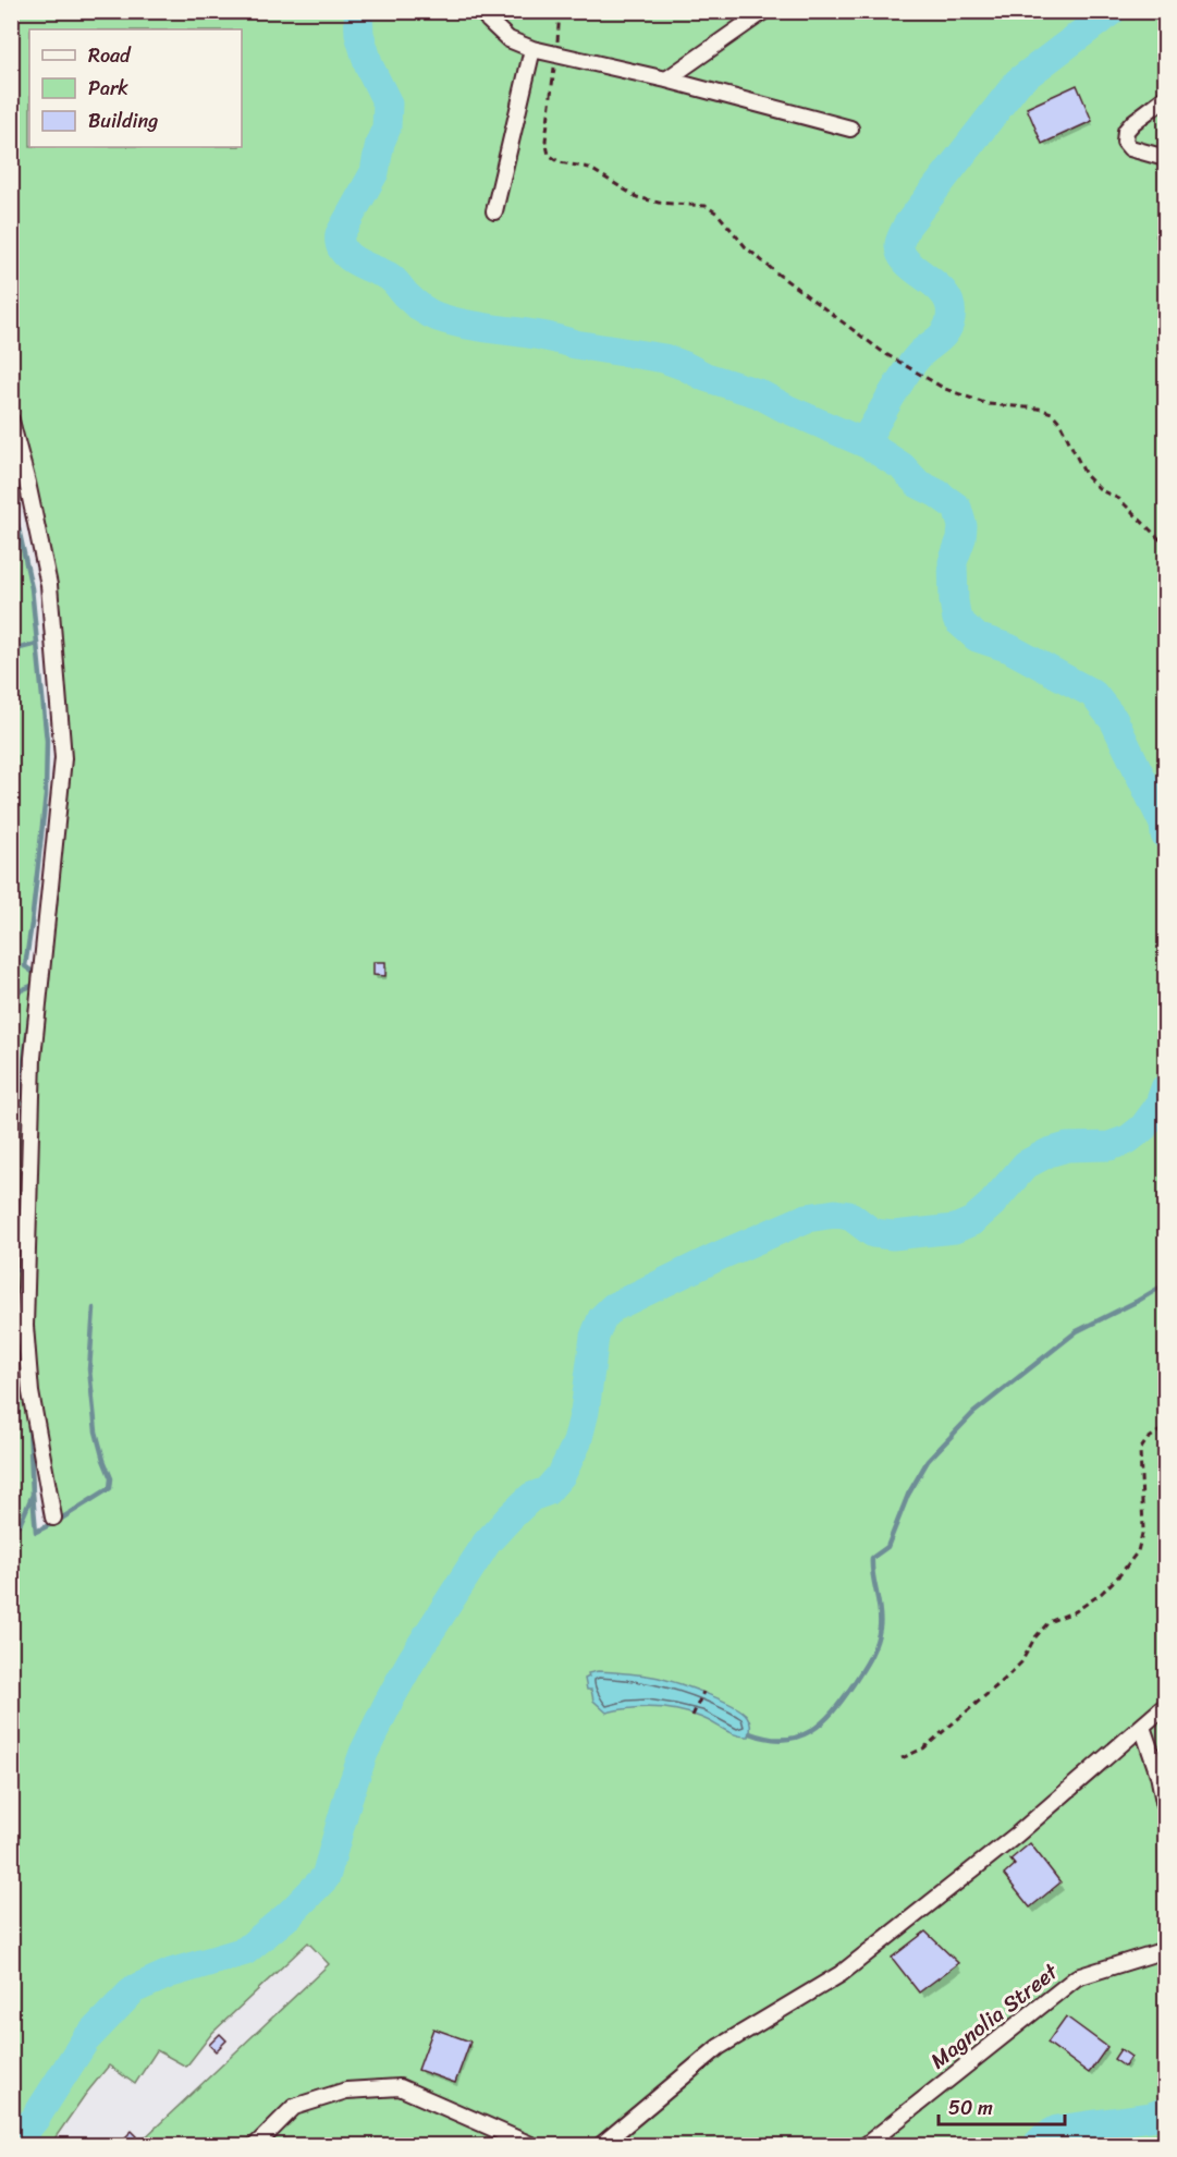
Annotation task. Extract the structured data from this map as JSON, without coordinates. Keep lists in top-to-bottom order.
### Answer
{
  "streets": {
    "street": ["Magnolia Street"]
  },
  "legend": ["Road", "Park", "Building"],
  "scale_bar": "50 m"
}
